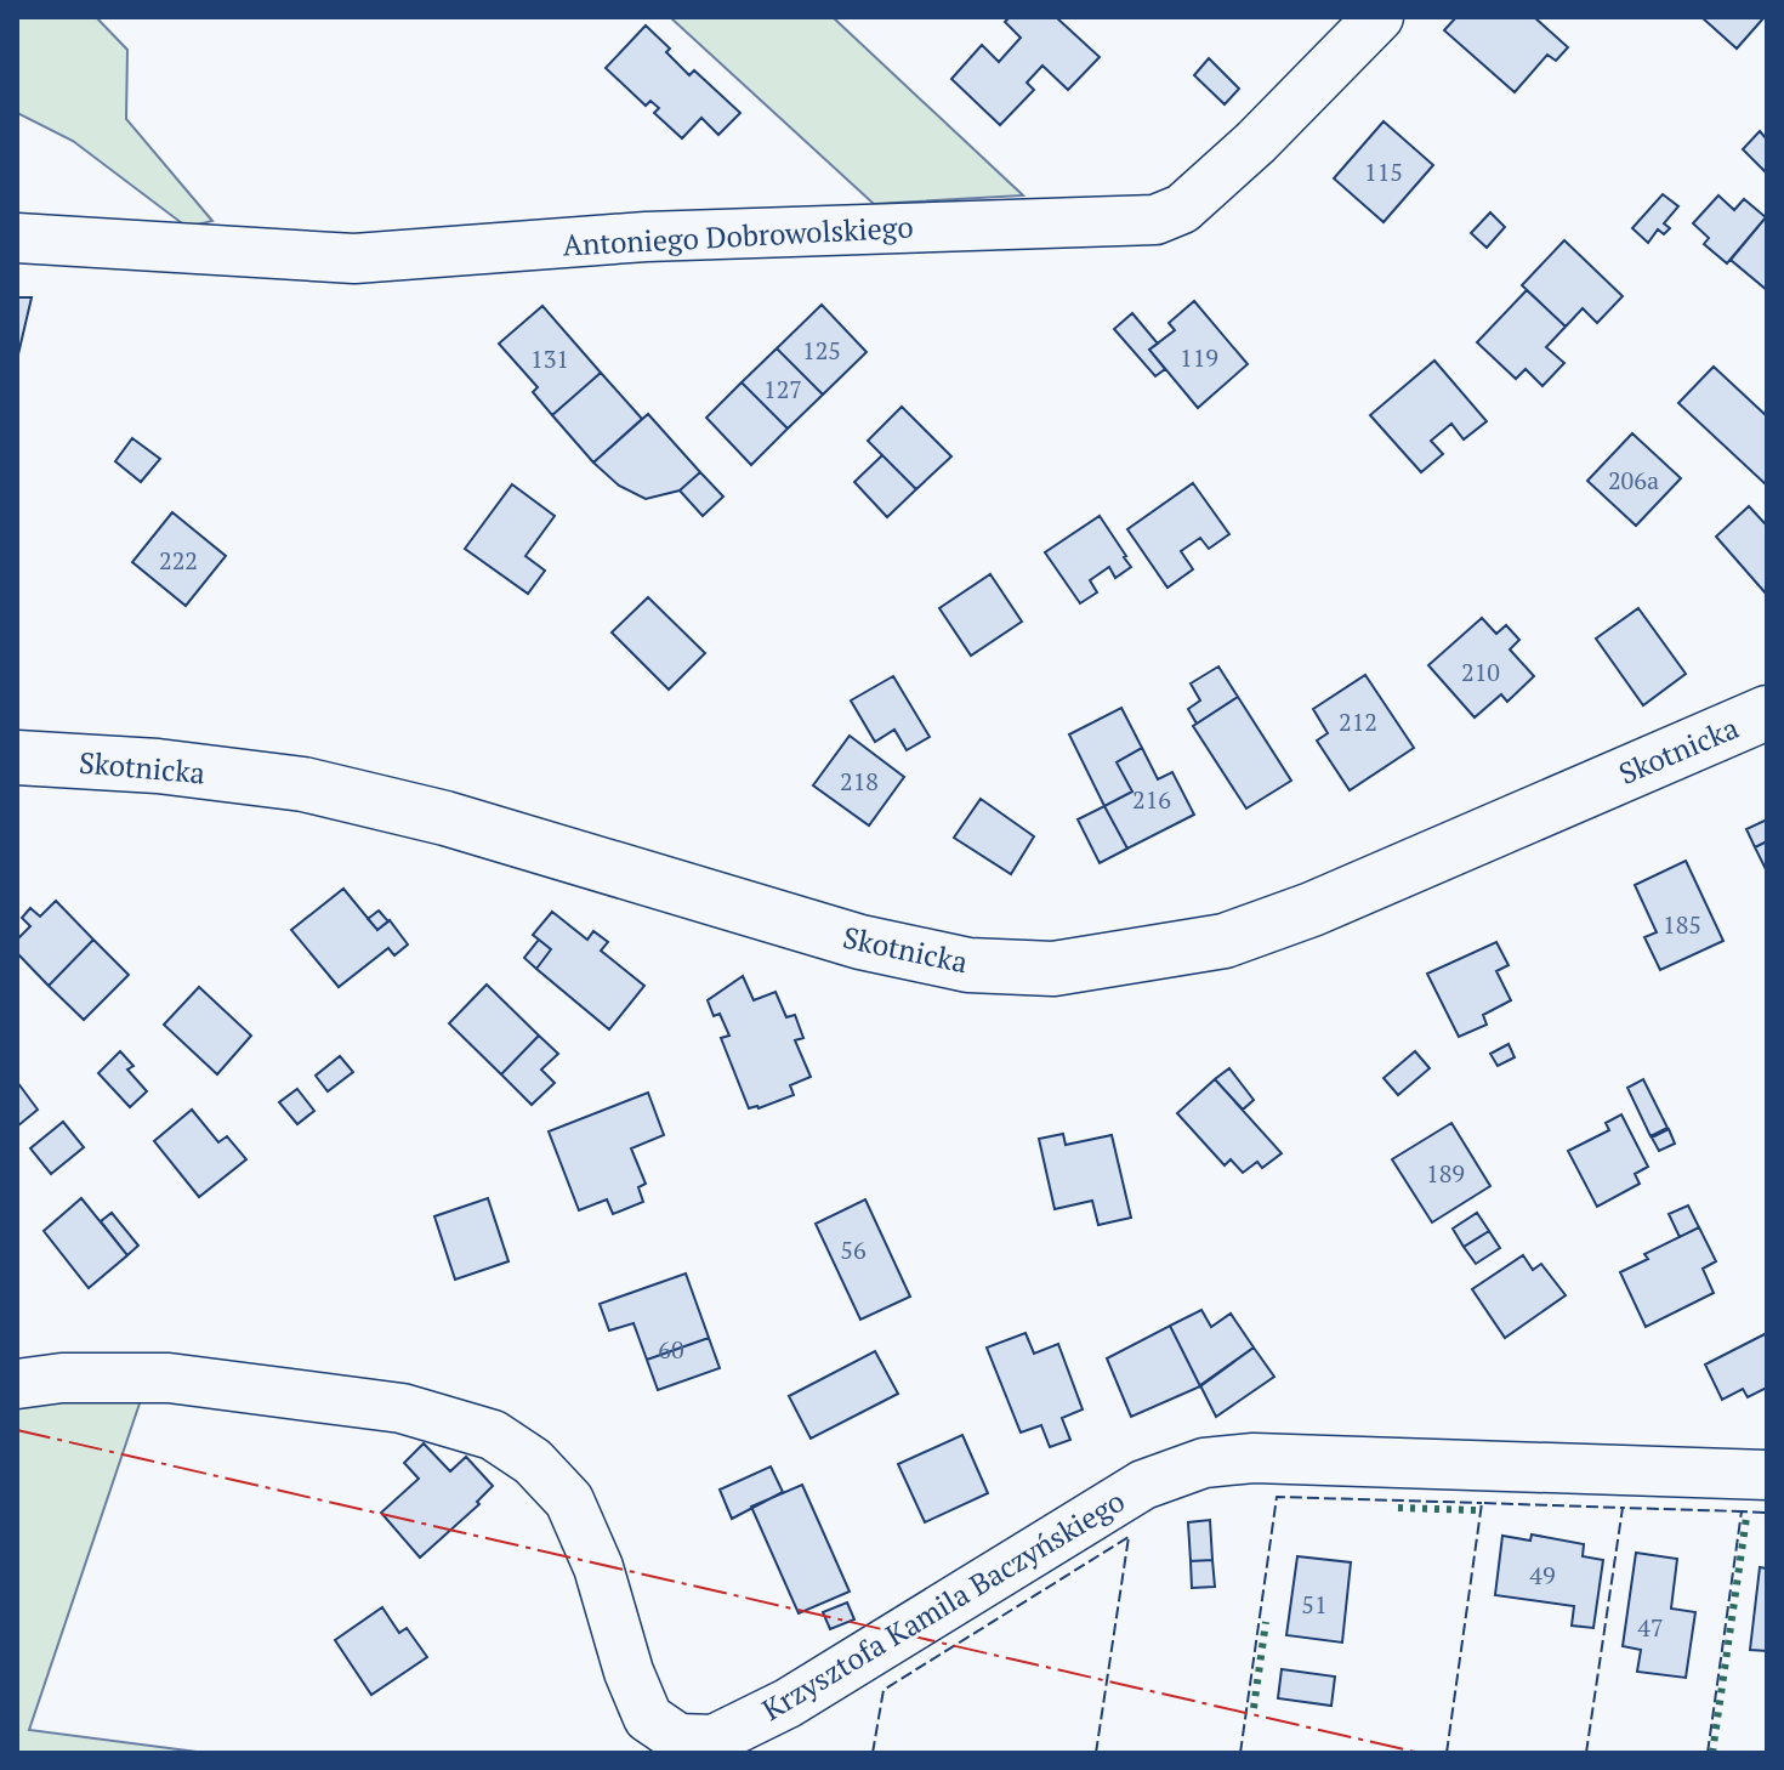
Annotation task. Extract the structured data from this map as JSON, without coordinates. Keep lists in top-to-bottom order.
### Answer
{
  "streets": {
    "main road": ["Skotnicka"],
    "street": ["Antoniego Dobrowolskiego", "Krzysztofa Kamila Baczyńskiego"]
  },
  "house_numbers": [
    "115",
    "125",
    "119",
    "131",
    "127",
    "206a",
    "222",
    "210",
    "212",
    "218",
    "216",
    "185",
    "189",
    "56",
    "60",
    "49",
    "51",
    "47"
  ]
}
